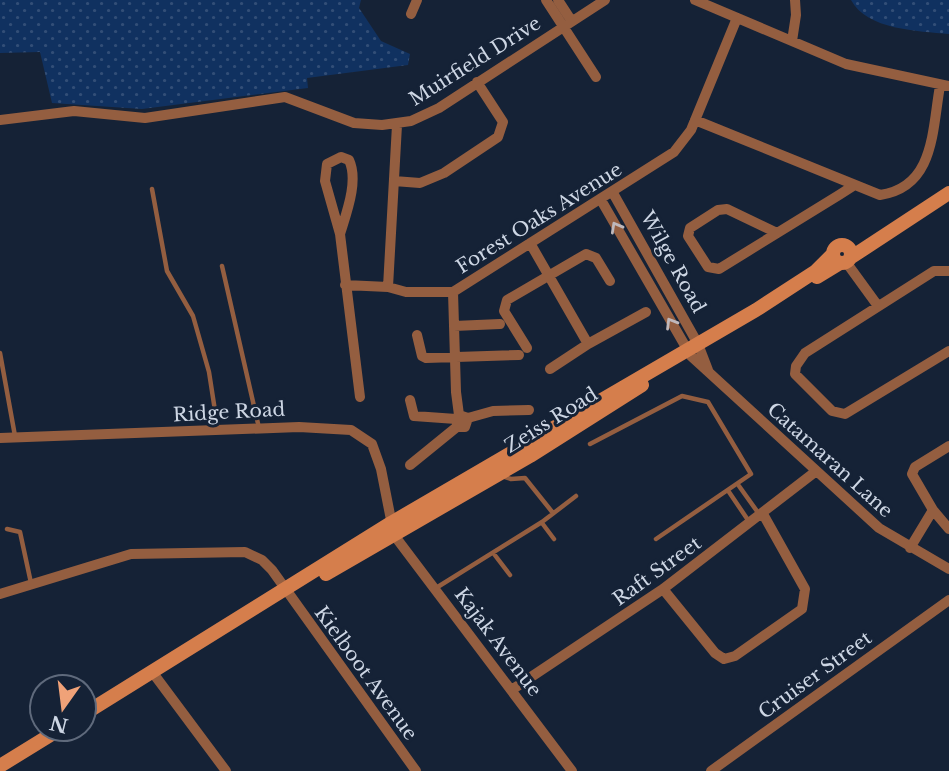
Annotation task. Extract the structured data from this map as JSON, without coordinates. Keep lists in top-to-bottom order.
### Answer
{
  "streets": {
    "street": [
      "Muirfield Drive",
      "Forest Oaks Avenue",
      "Wilge Road",
      "Ridge Road",
      "Zeiss Road",
      "Catamaran Lane",
      "Raft Street",
      "Kajak Avenue",
      "Kielboot Avenue",
      "Cruiser Street"
    ]
  },
  "crossings": [
    ["Forest Oaks Avenue", "Wilge Road"],
    ["Wilge Road", "Zeiss Road"],
    ["Wilge Road", "Catamaran Lane"],
    ["Ridge Road", "Zeiss Road"],
    ["Ridge Road", "Kajak Avenue"],
    ["Zeiss Road", "Catamaran Lane"],
    ["Zeiss Road", "Kajak Avenue"],
    ["Zeiss Road", "Kielboot Avenue"],
    ["Catamaran Lane", "Raft Street"],
    ["Raft Street", "Kajak Avenue"]
  ],
  "north": "bottom"
}
